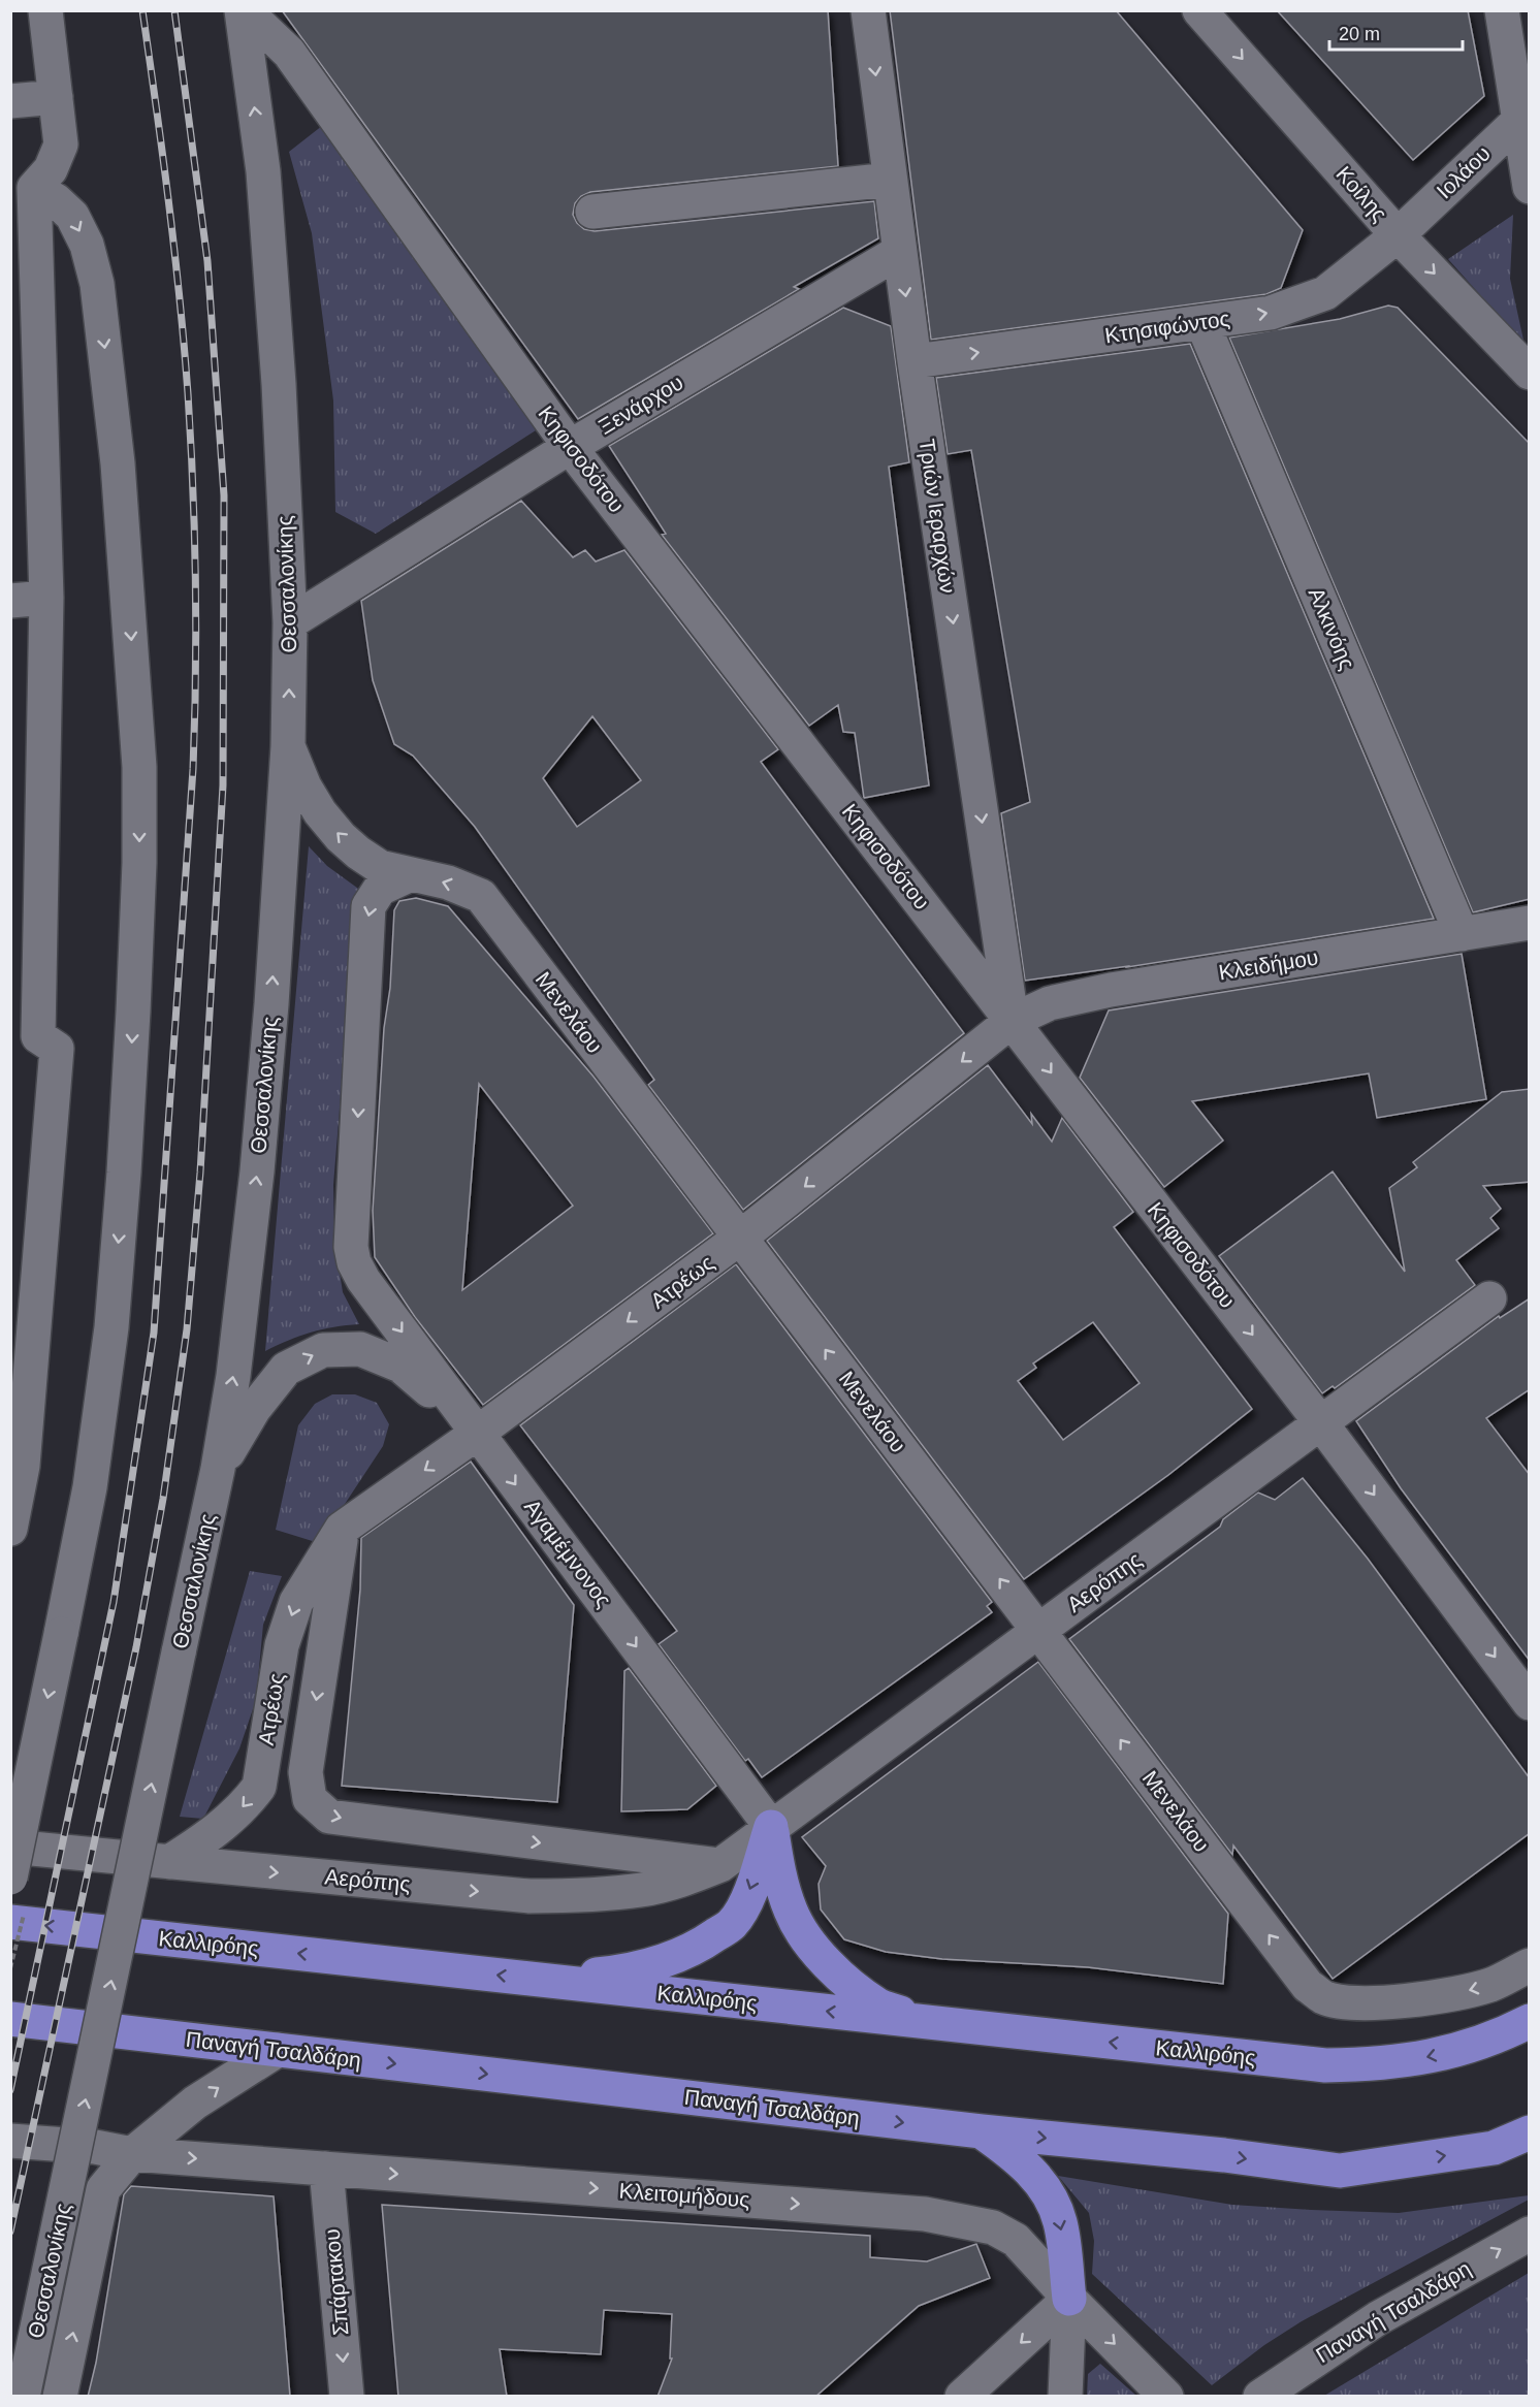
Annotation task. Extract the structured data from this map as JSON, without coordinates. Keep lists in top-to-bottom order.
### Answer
{
  "streets": {
    "main road": ["Καλλιρόης", "Παναγή Τσαλδάρη"],
    "street": [
      "Ιολάου",
      "Κοίλης",
      "Κτησιφώντος",
      "Ξενάρχου",
      "Κηφισοδότου",
      "Τριών Ιεραρχών",
      "Θεσσαλονίκης",
      "Αλκινόης",
      "Κλειδήμου",
      "Μενελάου",
      "Ατρέως",
      "Αγαμέμνονος",
      "Αερόπης",
      "Κλειτομήδους",
      "Σπάρτακου"
    ]
  },
  "crossings": [
    ["Ιολάου", "Κοίλης"],
    ["Ιολάου", "Κτησιφώντος"],
    ["Κοίλης", "Κτησιφώντος"],
    ["Κτησιφώντος", "Τριών Ιεραρχών"],
    ["Κτησιφώντος", "Αλκινόης"],
    ["Ξενάρχου", "Κηφισοδότου"],
    ["Ξενάρχου", "Τριών Ιεραρχών"],
    ["Ξενάρχου", "Θεσσαλονίκης"],
    ["Κηφισοδότου", "Τριών Ιεραρχών"],
    ["Κηφισοδότου", "Θεσσαλονίκης"],
    ["Κηφισοδότου", "Κλειδήμου"],
    ["Κηφισοδότου", "Ατρέως"],
    ["Κηφισοδότου", "Αερόπης"],
    ["Τριών Ιεραρχών", "Κλειδήμου"],
    ["Τριών Ιεραρχών", "Ατρέως"],
    ["Θεσσαλονίκης", "Μενελάου"],
    ["Αλκινόης", "Κλειδήμου"],
    ["Κλειδήμου", "Ατρέως"],
    ["Μενελάου", "Ατρέως"],
    ["Μενελάου", "Αγαμέμνονος"],
    ["Μενελάου", "Αερόπης"],
    ["Ατρέως", "Αγαμέμνονος"],
    ["Ατρέως", "Αερόπης"],
    ["Αγαμέμνονος", "Αερόπης"],
    ["Κλειτομήδους", "Σπάρτακου"]
  ],
  "one_way": [
    "Κοίλης",
    "Κτησιφώντος",
    "Κηφισοδότου",
    "Τριών Ιεραρχών",
    "Μενελάου",
    "Καλλιρόης",
    "Παναγή Τσαλδάρη",
    "Κλειτομήδους"
  ],
  "scale_bar": "20 m"
}
